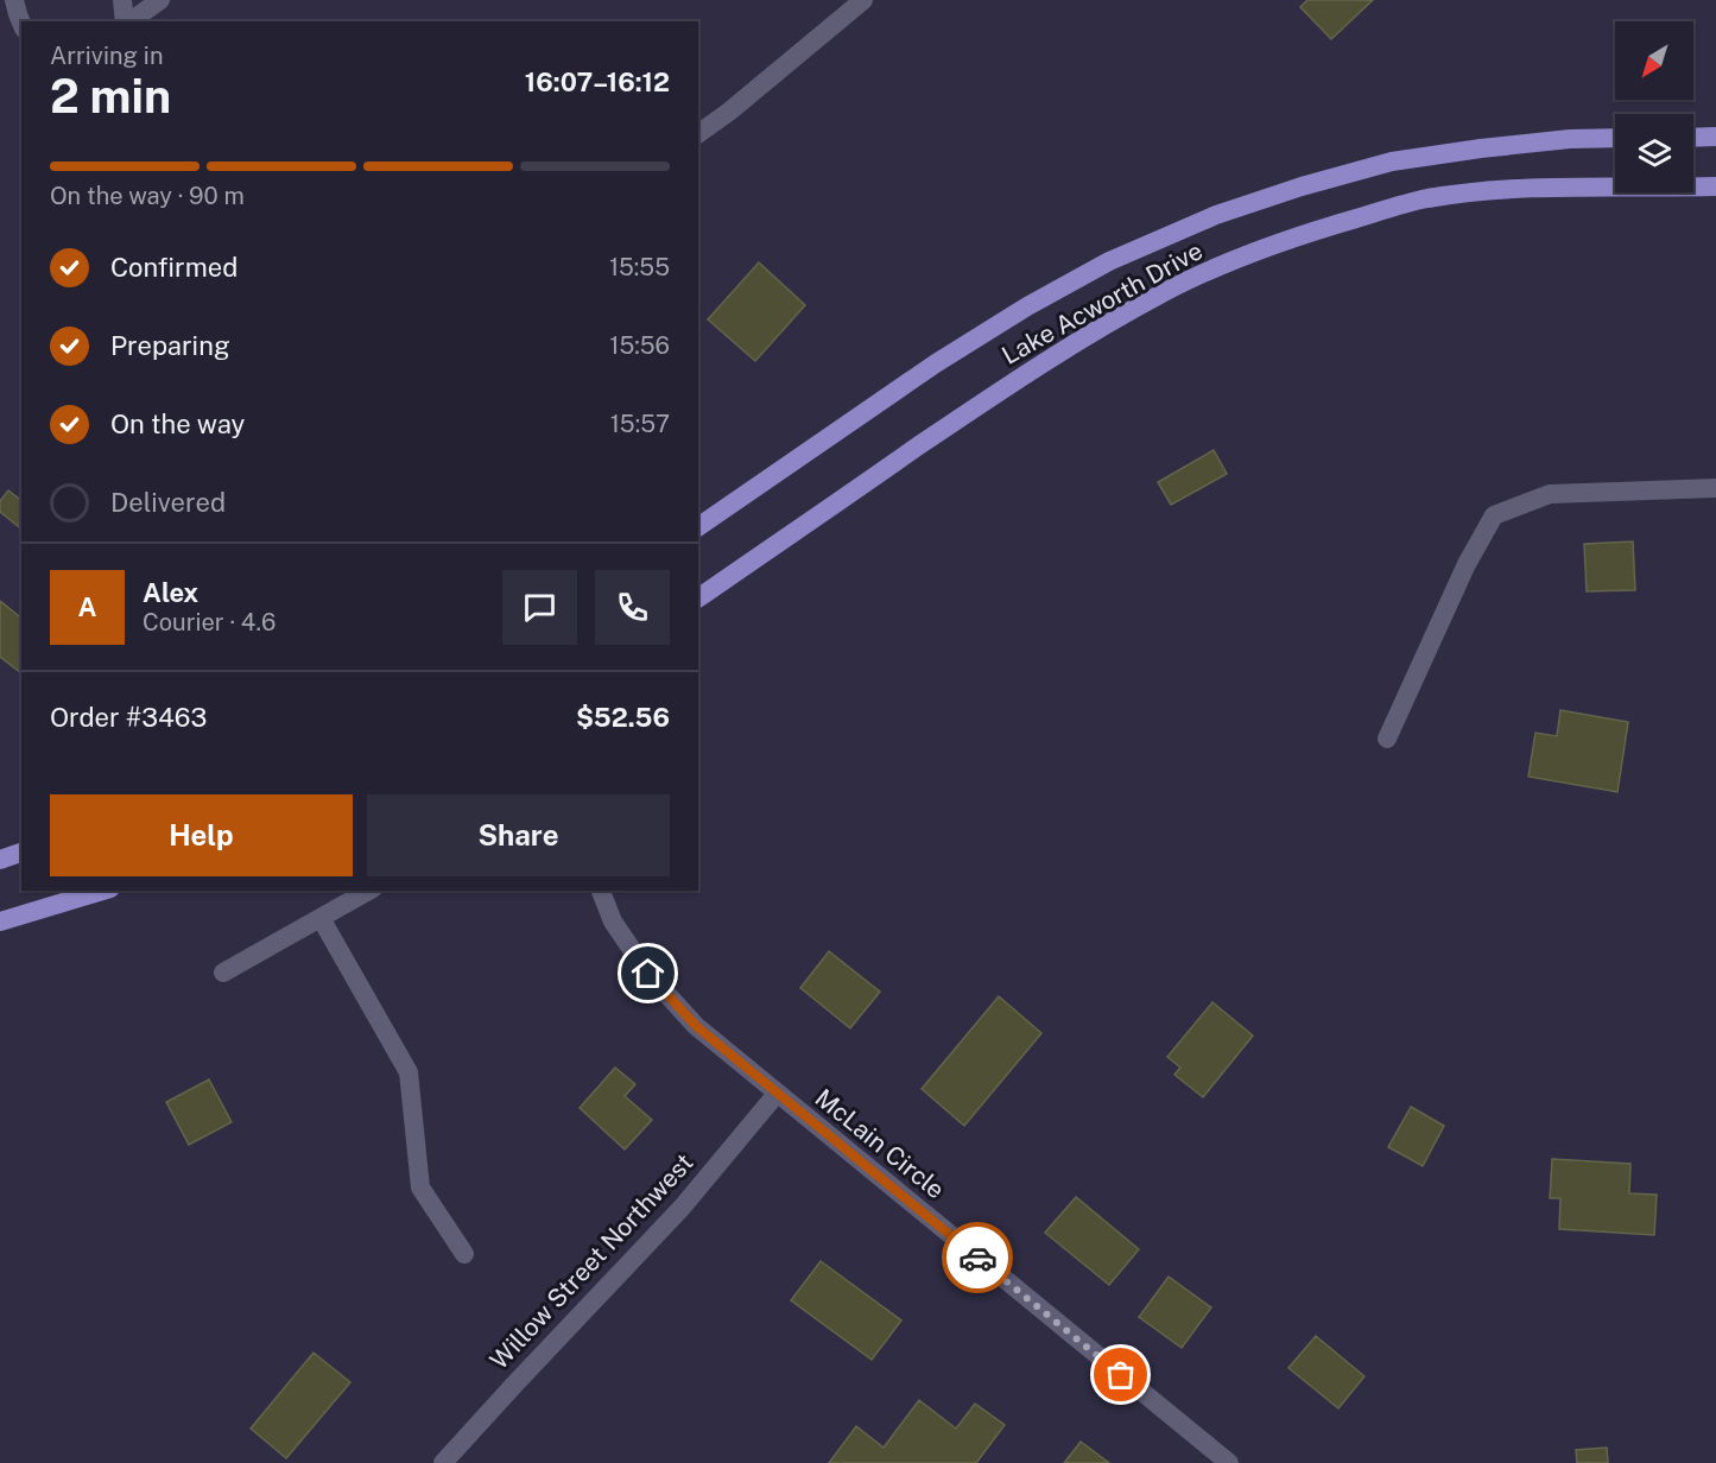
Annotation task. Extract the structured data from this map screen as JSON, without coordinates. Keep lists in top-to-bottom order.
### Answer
{
  "streets": {
    "main road": ["Lake Acworth Drive"],
    "street": ["McLain Circle", "Willow Street Northwest"]
  },
  "crossings": [
    ["McLain Circle", "Willow Street Northwest"]
  ],
  "north": "bottom left",
  "page": {
    "heading": ["2 min", "Arriving in", "16:07–16:12"],
    "panel": [
      "Alex",
      "Courier · 4.6",
      "Order #3463",
      "$52.56"
    ],
    "bar": "On the way · 90 m",
    "list": [
      ["Confirmed", "15:55"],
      ["Preparing", "15:56"],
      ["On the way", "15:57"],
      "Delivered"
    ],
    "round": "A",
    "buttons": ["Help", "Share"]
  }
}
